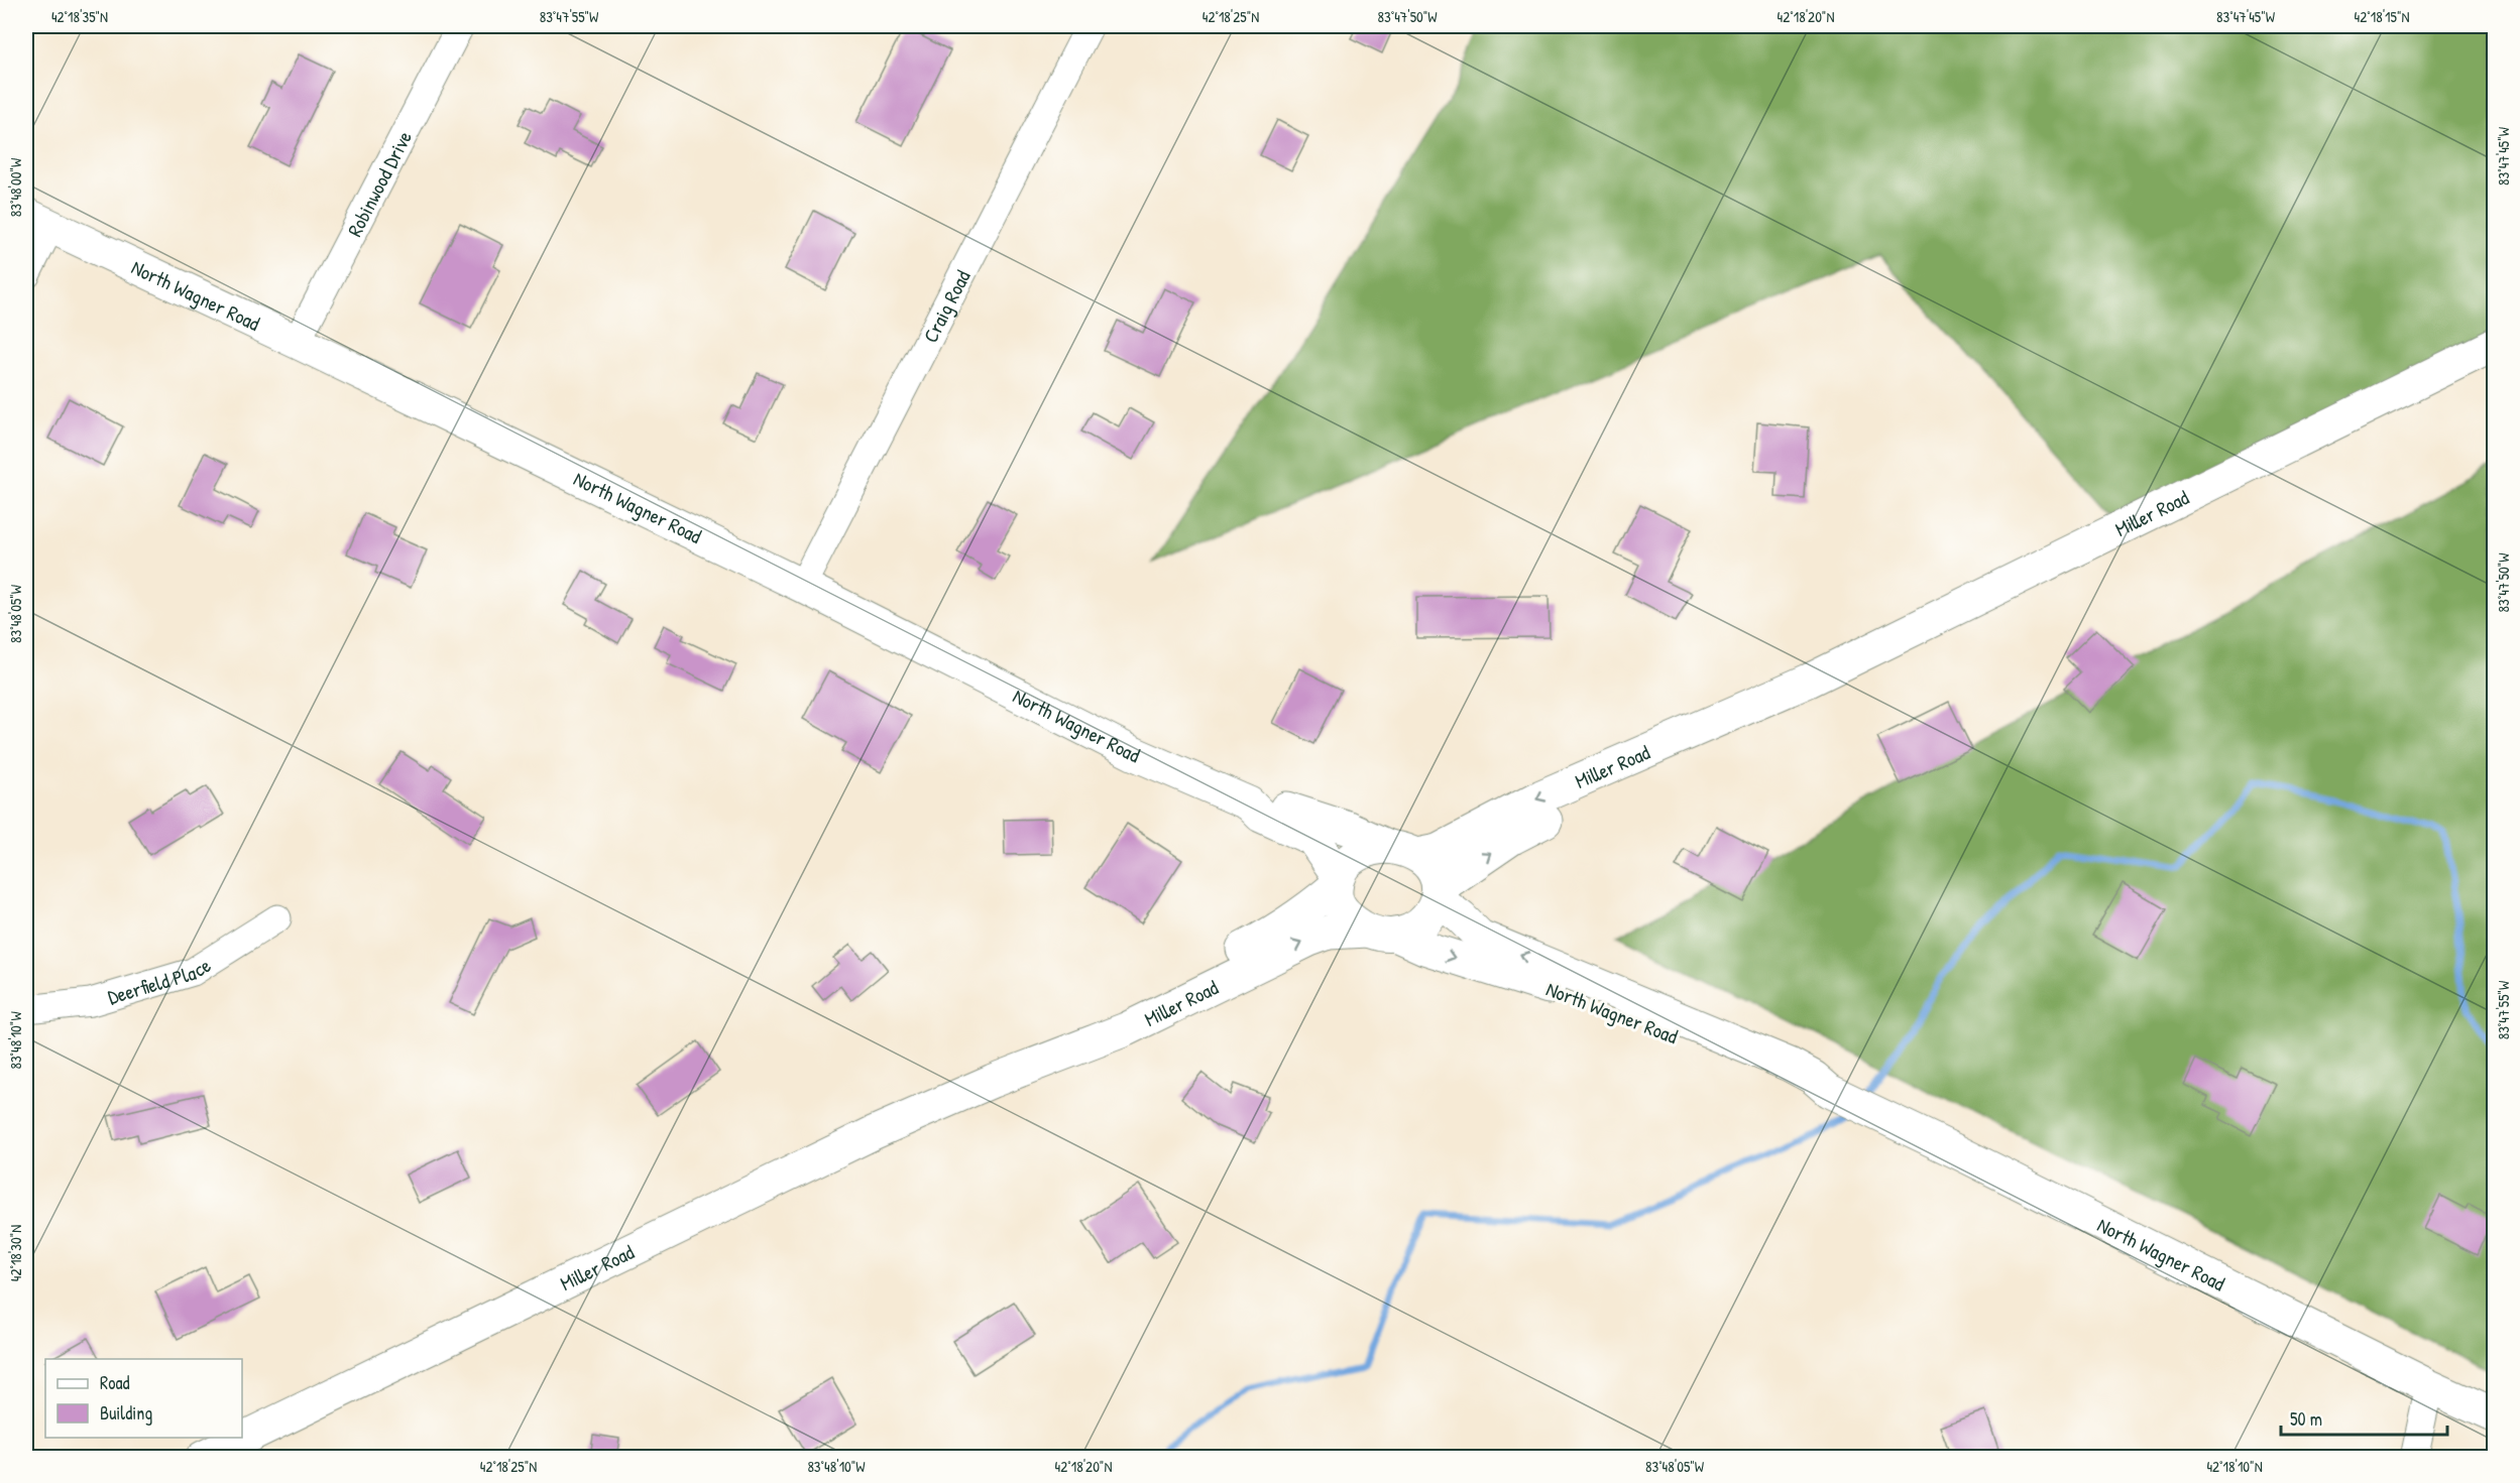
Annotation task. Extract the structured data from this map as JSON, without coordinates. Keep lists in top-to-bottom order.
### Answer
{
  "streets": {
    "main road": ["North Wagner Road", "Miller Road"],
    "street": ["Robinwood Drive", "Craig Road", "Deerfield Place"]
  },
  "crossings": [
    ["Robinwood Drive", "North Wagner Road"],
    ["North Wagner Road", "Craig Road"],
    ["North Wagner Road", "Miller Road"]
  ],
  "legend": ["Road", "Building"],
  "scale_bar": "50 m",
  "coordinates": [
    "42°18'35\"N",
    "83°47'55\"W",
    "42°18'25\"N",
    "83°47'50\"W",
    "42°18'20\"N",
    "83°47'45\"W",
    "42°18'15\"N",
    "83°48'00\"W",
    "83°48'05\"W",
    "83°48'10\"W",
    "42°18'30\"N",
    "42°18'10\"N"
  ]
}
